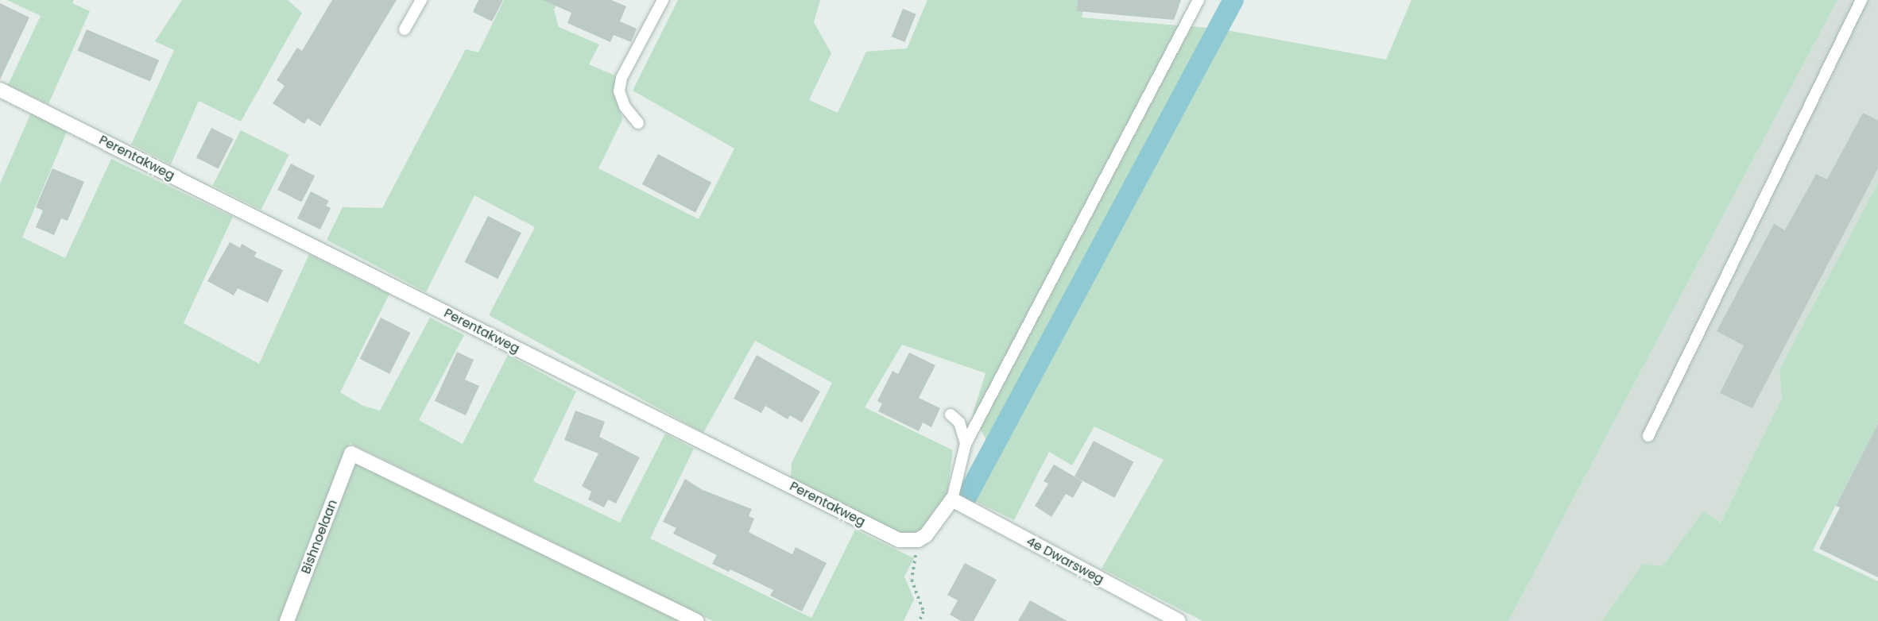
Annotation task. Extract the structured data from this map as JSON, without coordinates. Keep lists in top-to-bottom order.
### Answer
{
  "streets": {
    "street": ["Perentakweg", "Bishnoelaan", "4e Dwarsweg"]
  }
}
